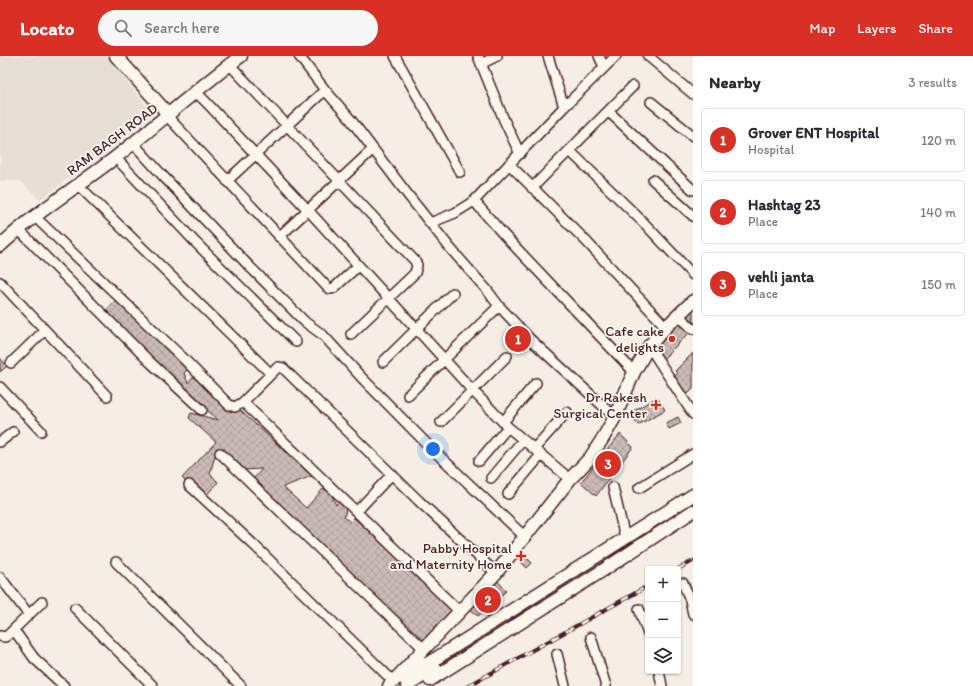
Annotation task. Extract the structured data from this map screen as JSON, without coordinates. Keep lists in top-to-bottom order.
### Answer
{
  "streets": {
    "street": ["RAM BAGH ROAD"]
  },
  "places": {
    "other": ["Cafe cake delights"],
    "health": ["Dr Rakesh Surgical Center", "Pabby Hospital and Maternity Home"]
  },
  "page": {
    "header": "Locato",
    "search": "Search here",
    "nav": ["Map", "Layers", "Share"],
    "heading": ["Nearby", "3 results"],
    "list": [
      {
        "mark": "1",
        "name": "Grover ENT Hospital",
        "note": "Hospital",
        "value": "120 m"
      },
      {
        "mark": "2",
        "name": "Hashtag 23",
        "note": "Place",
        "value": "140 m"
      },
      {
        "mark": "3",
        "name": "vehli janta",
        "note": "Place",
        "value": "150 m"
      }
    ],
    "pins": ["1", "3", "2"],
    "map_buttons": ["+", "−"]
  }
}
